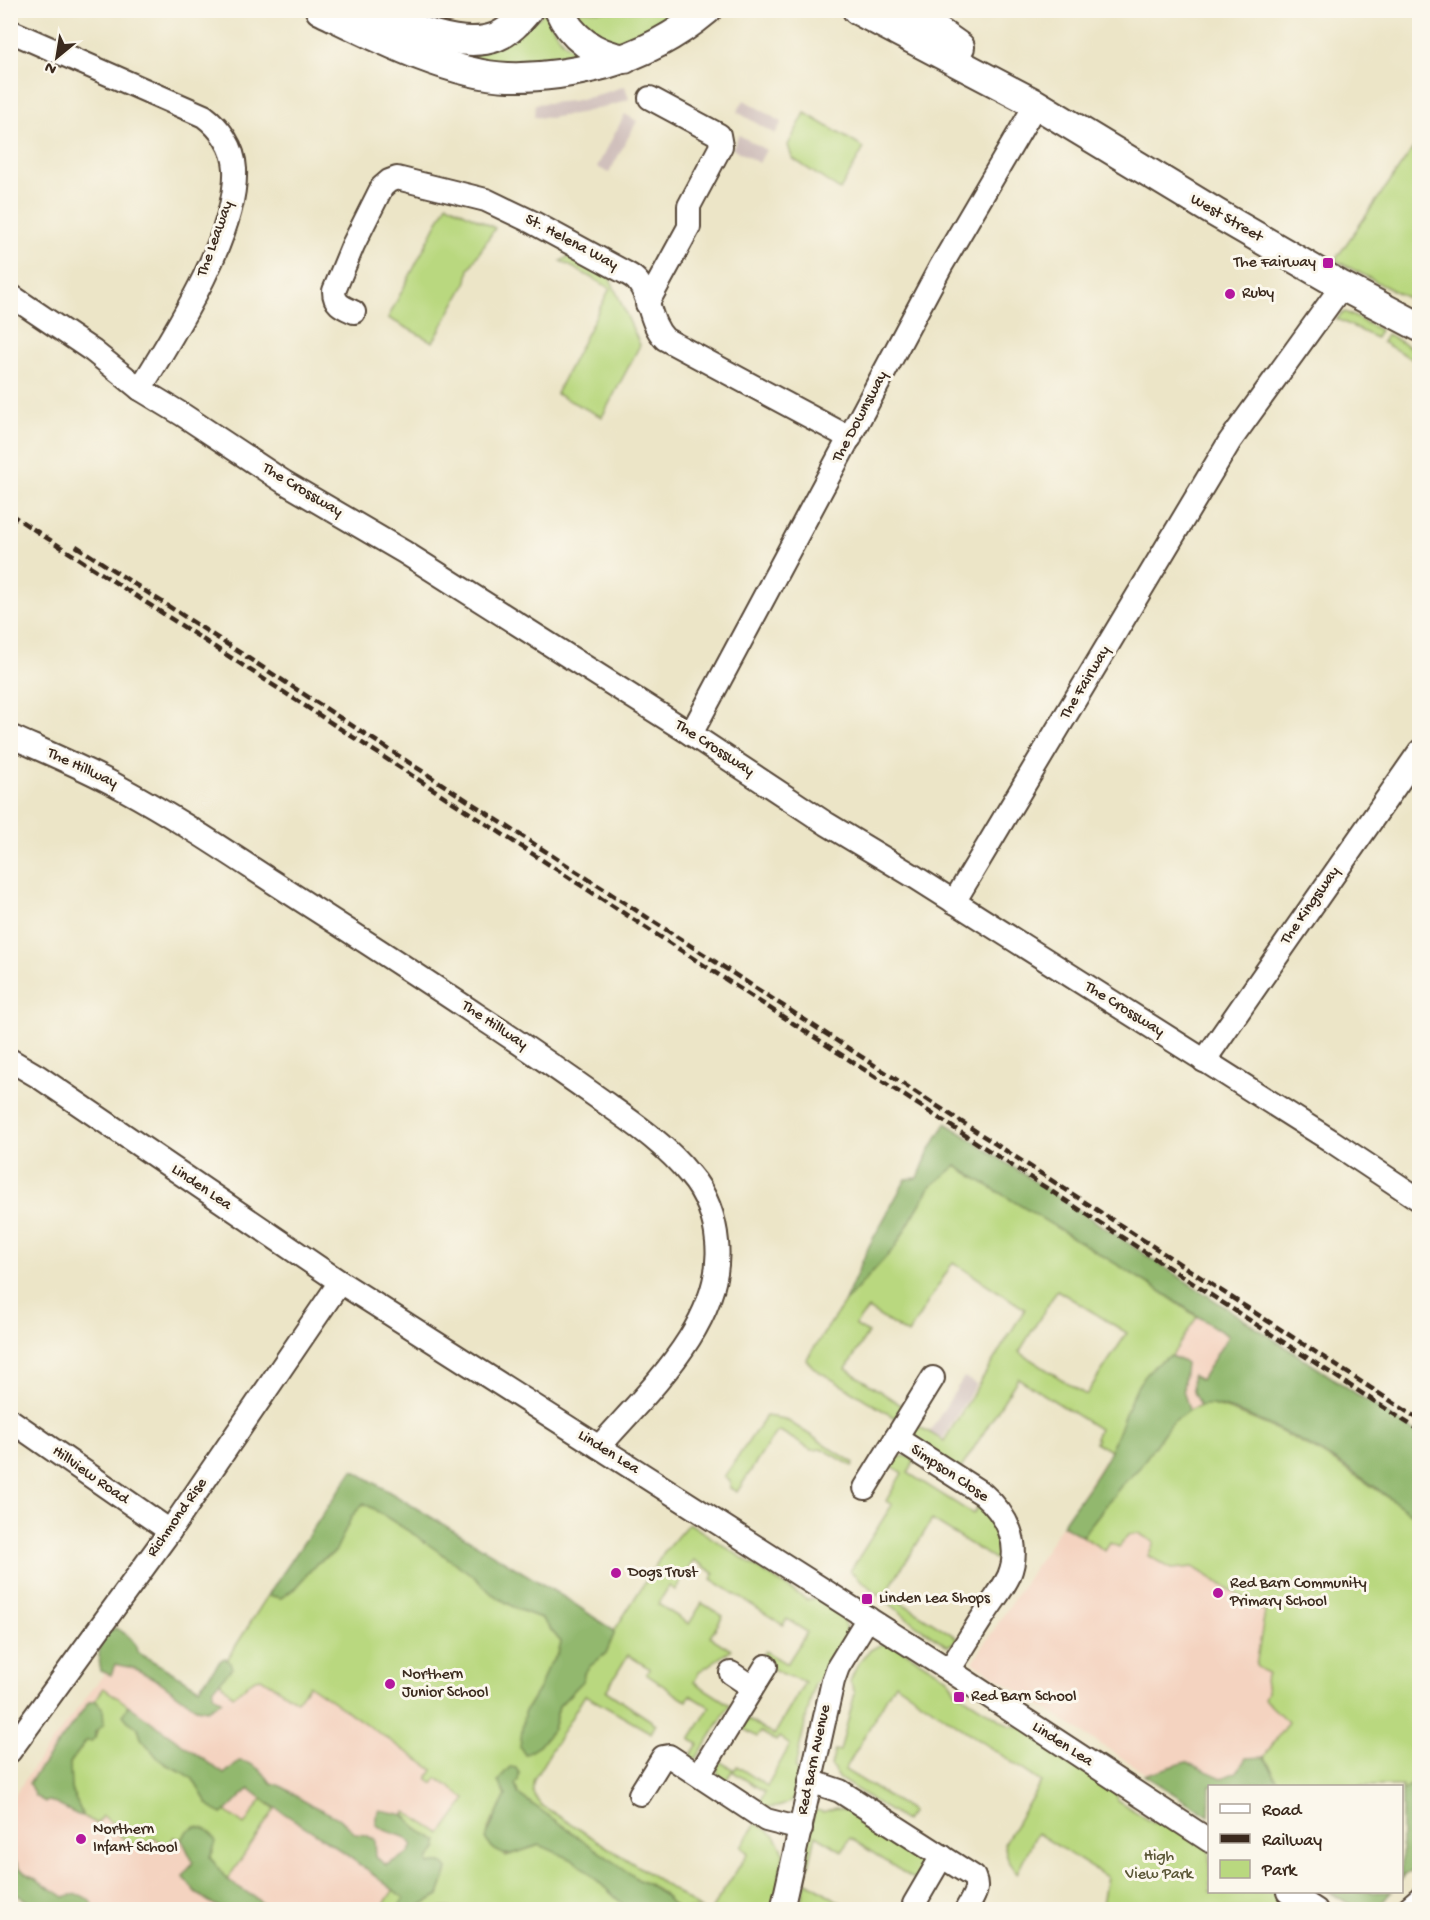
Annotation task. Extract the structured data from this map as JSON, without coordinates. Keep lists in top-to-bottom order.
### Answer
{
  "streets": {
    "main road": ["West Street"],
    "street": [
      "The Leaway",
      "St. Helena Way",
      "The Downsway",
      "The Crossway",
      "The Fairway",
      "The Hillway",
      "The Kingsway",
      "Linden Lea",
      "Simpson Close",
      "Hillview Road",
      "Richmond Rise",
      "Red Barn Avenue"
    ]
  },
  "crossings": [
    ["West Street", "The Downsway"],
    ["West Street", "The Fairway"],
    ["The Leaway", "The Crossway"],
    ["St. Helena Way", "The Downsway"],
    ["The Downsway", "The Crossway"],
    ["The Crossway", "The Fairway"],
    ["The Crossway", "The Kingsway"],
    ["The Hillway", "Linden Lea"],
    ["Linden Lea", "Simpson Close"],
    ["Linden Lea", "Richmond Rise"],
    ["Linden Lea", "Red Barn Avenue"],
    ["Hillview Road", "Richmond Rise"]
  ],
  "parks": ["High View Park"],
  "places": {
    "transit": ["The Fairway", "Linden Lea Shops", "Red Barn School"],
    "other": [
      "Ruby",
      "Dogs Trust",
      "Red Barn Community Primary School",
      "Northern Junior School",
      "Northern Infant School"
    ]
  },
  "legend": ["Road", "Railway", "Park"],
  "north": "bottom left"
}
